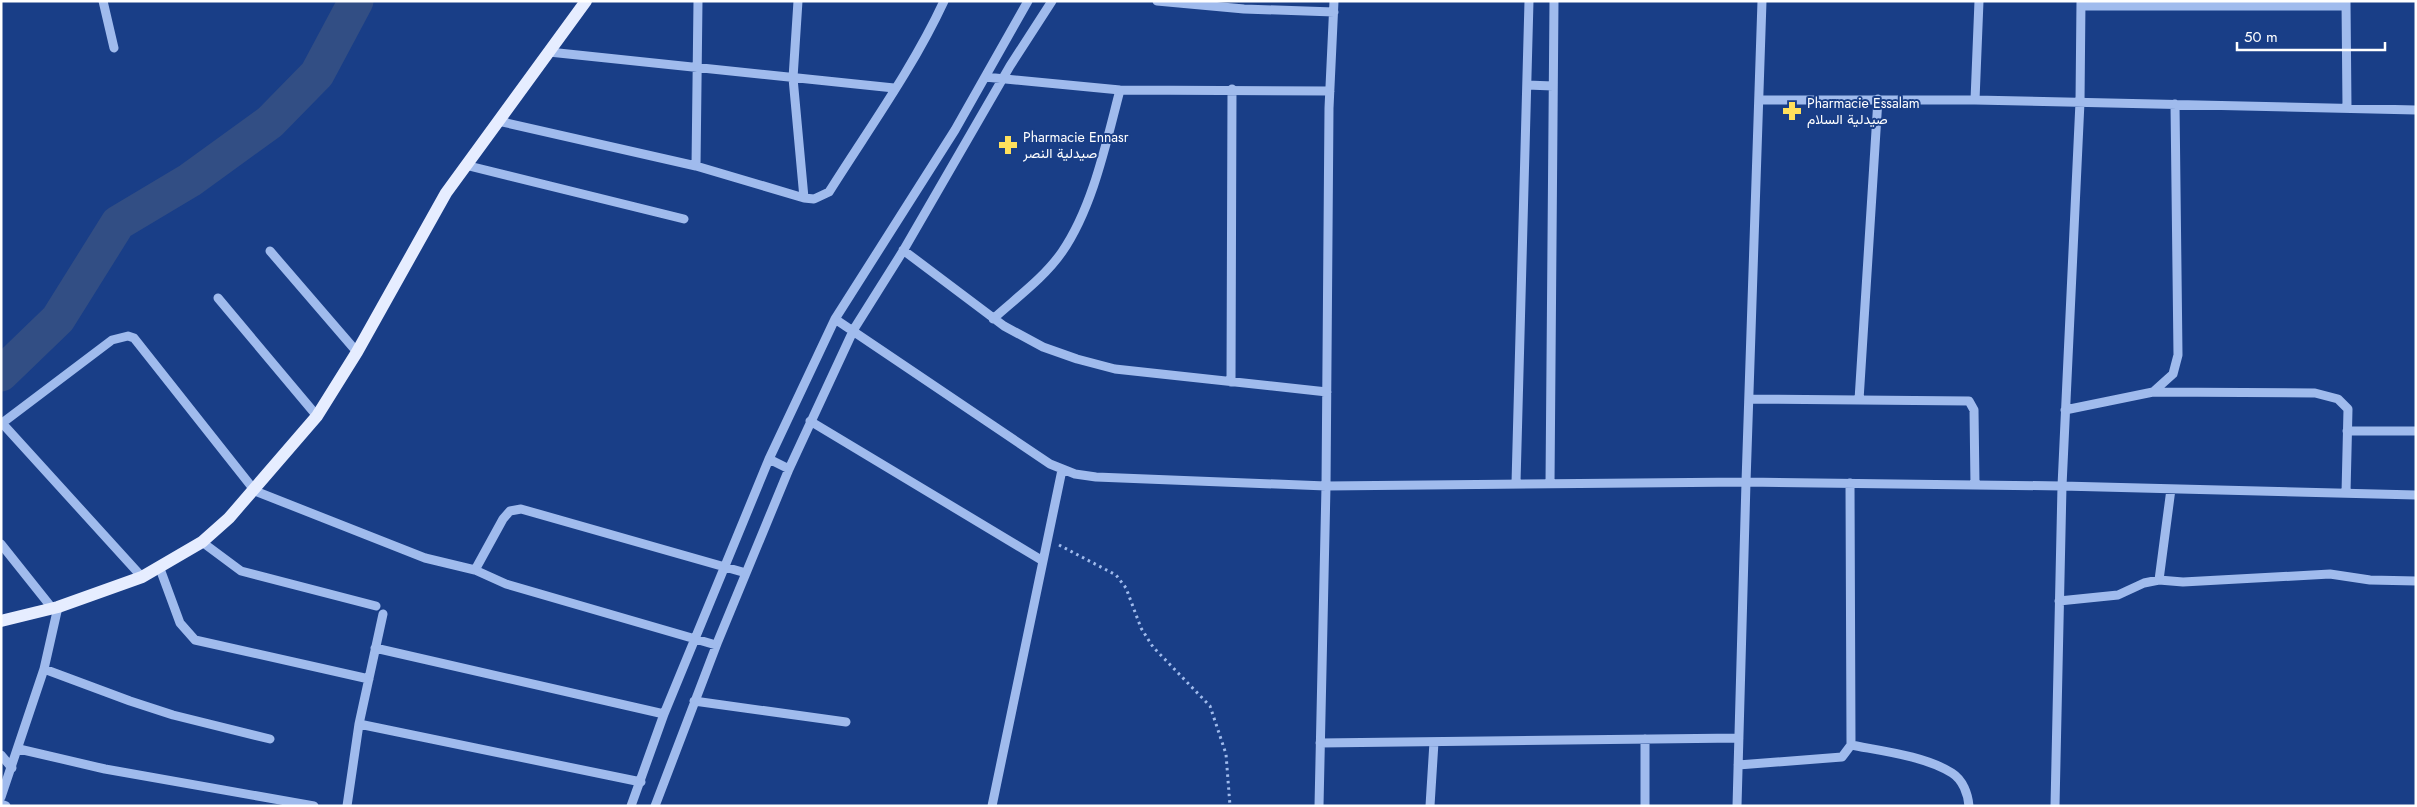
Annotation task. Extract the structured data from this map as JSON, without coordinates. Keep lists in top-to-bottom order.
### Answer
{
  "places": {
    "pharmacy": ["Pharmacie Essalam صيدلية السلام", "Pharmacie Ennasr صيدلية النصر"]
  },
  "scale_bar": "50 m"
}
